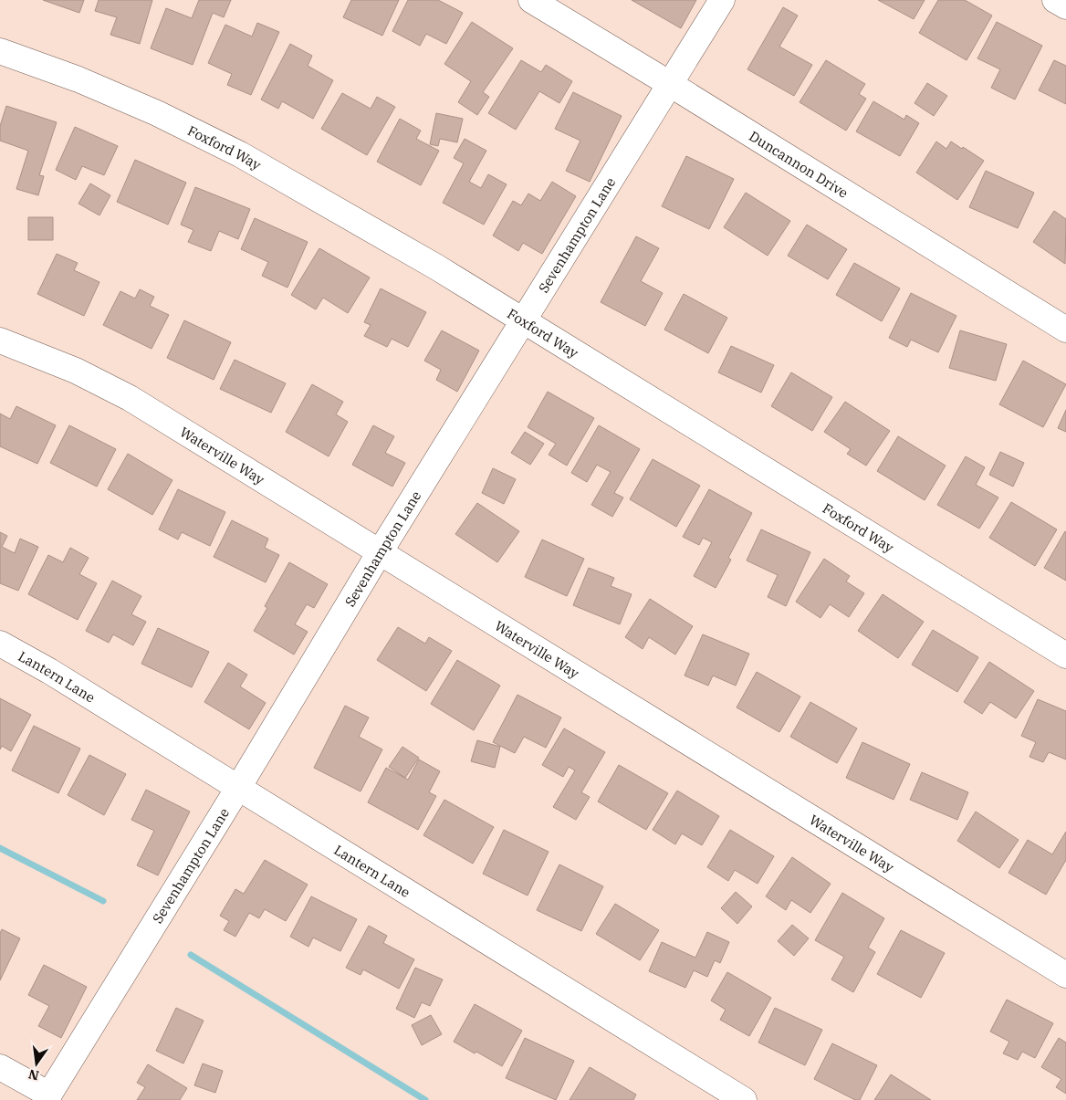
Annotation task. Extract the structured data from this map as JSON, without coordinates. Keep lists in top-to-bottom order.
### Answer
{
  "streets": {
    "street": [
      "Foxford Way",
      "Duncannon Drive",
      "Sevenhampton Lane",
      "Waterville Way",
      "Lantern Lane"
    ]
  },
  "crossings": [
    ["Foxford Way", "Sevenhampton Lane"],
    ["Duncannon Drive", "Sevenhampton Lane"],
    ["Sevenhampton Lane", "Waterville Way"],
    ["Sevenhampton Lane", "Lantern Lane"]
  ],
  "north": "bottom"
}
